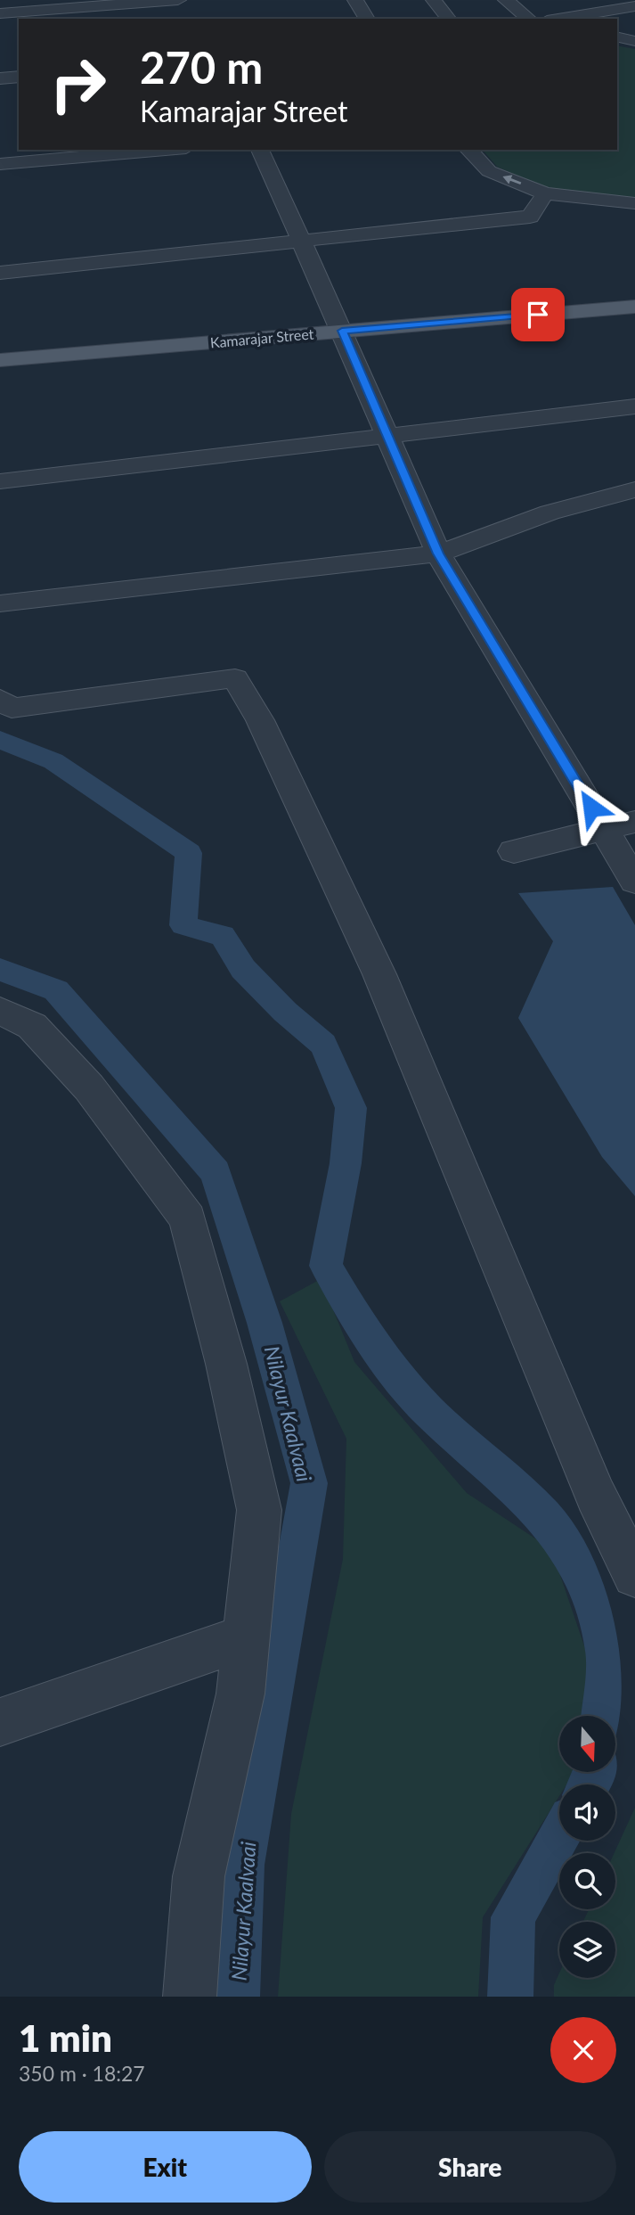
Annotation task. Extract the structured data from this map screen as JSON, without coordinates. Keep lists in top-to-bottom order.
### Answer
{
  "streets": {
    "main road": ["Kamarajar Street"]
  },
  "water": ["Nilayur Kaalvaai"],
  "north": "bottom",
  "page": {
    "turn": ["270 m", "Kamarajar Street"],
    "heading": ["1 min", "350 m · 18:27"],
    "buttons": ["Exit", "Share"]
  }
}
